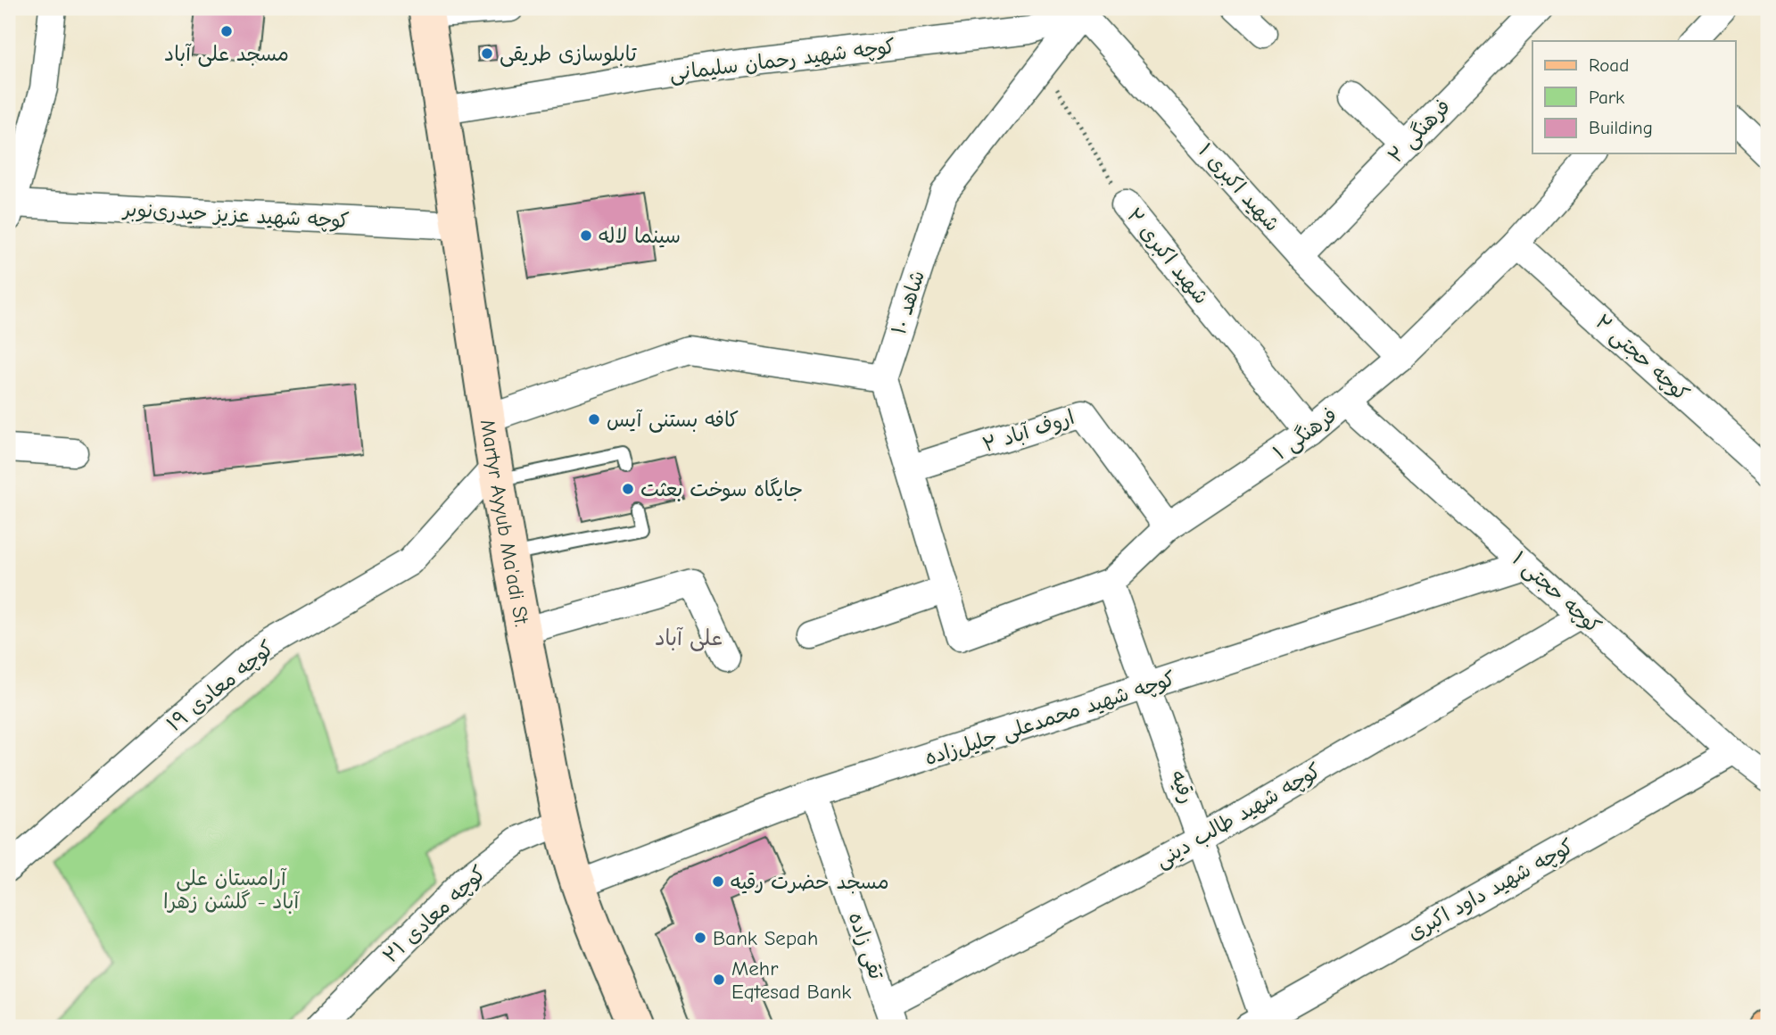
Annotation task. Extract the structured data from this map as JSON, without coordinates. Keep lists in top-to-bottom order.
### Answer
{
  "streets": {
    "main road": ["Martyr Ayyub Ma'adi St."],
    "street": [
      "کوچه شهید رحمان سلیمانی",
      "فرهنگی ۲",
      "شهید اکبری ۱",
      "کوچه شهید عزیز حیدری‌نوبر",
      "شهید اکبری ۲",
      "شاهد ۱۰",
      "کوچه حجتی ۲",
      "اروف آباد ۲",
      "فرهنگی ۱",
      "کوچه حجتی ۱",
      "کوچه معادی ۱۹",
      "کوچه شهید محمدعلی جلیل‌زاده",
      "رقیه",
      "کوچه شهید طالب دینی",
      "کوچه شهید داود اکبری",
      "کوچه معادی ۲۱",
      "تقی زاده"
    ]
  },
  "crossings": [
    ["کوچه شهید رحمان سلیمانی", "شهید اکبری ۱"],
    ["کوچه شهید رحمان سلیمانی", "شاهد ۱۰"],
    ["کوچه شهید رحمان سلیمانی", "Martyr Ayyub Ma'adi St."],
    ["فرهنگی ۲", "شهید اکبری ۱"],
    ["شهید اکبری ۱", "شاهد ۱۰"],
    ["شهید اکبری ۱", "فرهنگی ۱"],
    ["کوچه شهید عزیز حیدری‌نوبر", "Martyr Ayyub Ma'adi St."],
    ["شهید اکبری ۲", "شاهد ۱۰"],
    ["شهید اکبری ۲", "فرهنگی ۱"],
    ["کوچه حجتی ۲", "فرهنگی ۱"],
    ["اروف آباد ۲", "فرهنگی ۱"],
    ["فرهنگی ۱", "کوچه حجتی ۱"],
    ["فرهنگی ۱", "رقیه"],
    ["Martyr Ayyub Ma'adi St.", "کوچه معادی ۱۹"],
    ["Martyr Ayyub Ma'adi St.", "کوچه شهید محمدعلی جلیل‌زاده"],
    ["Martyr Ayyub Ma'adi St.", "کوچه معادی ۲۱"],
    ["کوچه حجتی ۱", "کوچه شهید محمدعلی جلیل‌زاده"],
    ["کوچه حجتی ۱", "کوچه شهید طالب دینی"],
    ["کوچه حجتی ۱", "کوچه شهید داود اکبری"],
    ["کوچه شهید محمدعلی جلیل‌زاده", "رقیه"],
    ["کوچه شهید محمدعلی جلیل‌زاده", "تقی زاده"],
    ["رقیه", "کوچه شهید طالب دینی"],
    ["رقیه", "کوچه شهید داود اکبری"],
    ["کوچه شهید طالب دینی", "تقی زاده"]
  ],
  "districts": ["علی آباد"],
  "parks": ["آرامستان علی آباد - گلشن زهرا"],
  "places": [
    "مسجد علی آباد",
    "تابلوسازی طریقی",
    "سینما لاله",
    "کافه بستنی آیس",
    "جایگاه سوخت بعثت",
    "مسجد حضرت رقیه",
    "Bank Sepah",
    "Mehr Eqtesad Bank"
  ],
  "legend": ["Road", "Park", "Building"]
}
